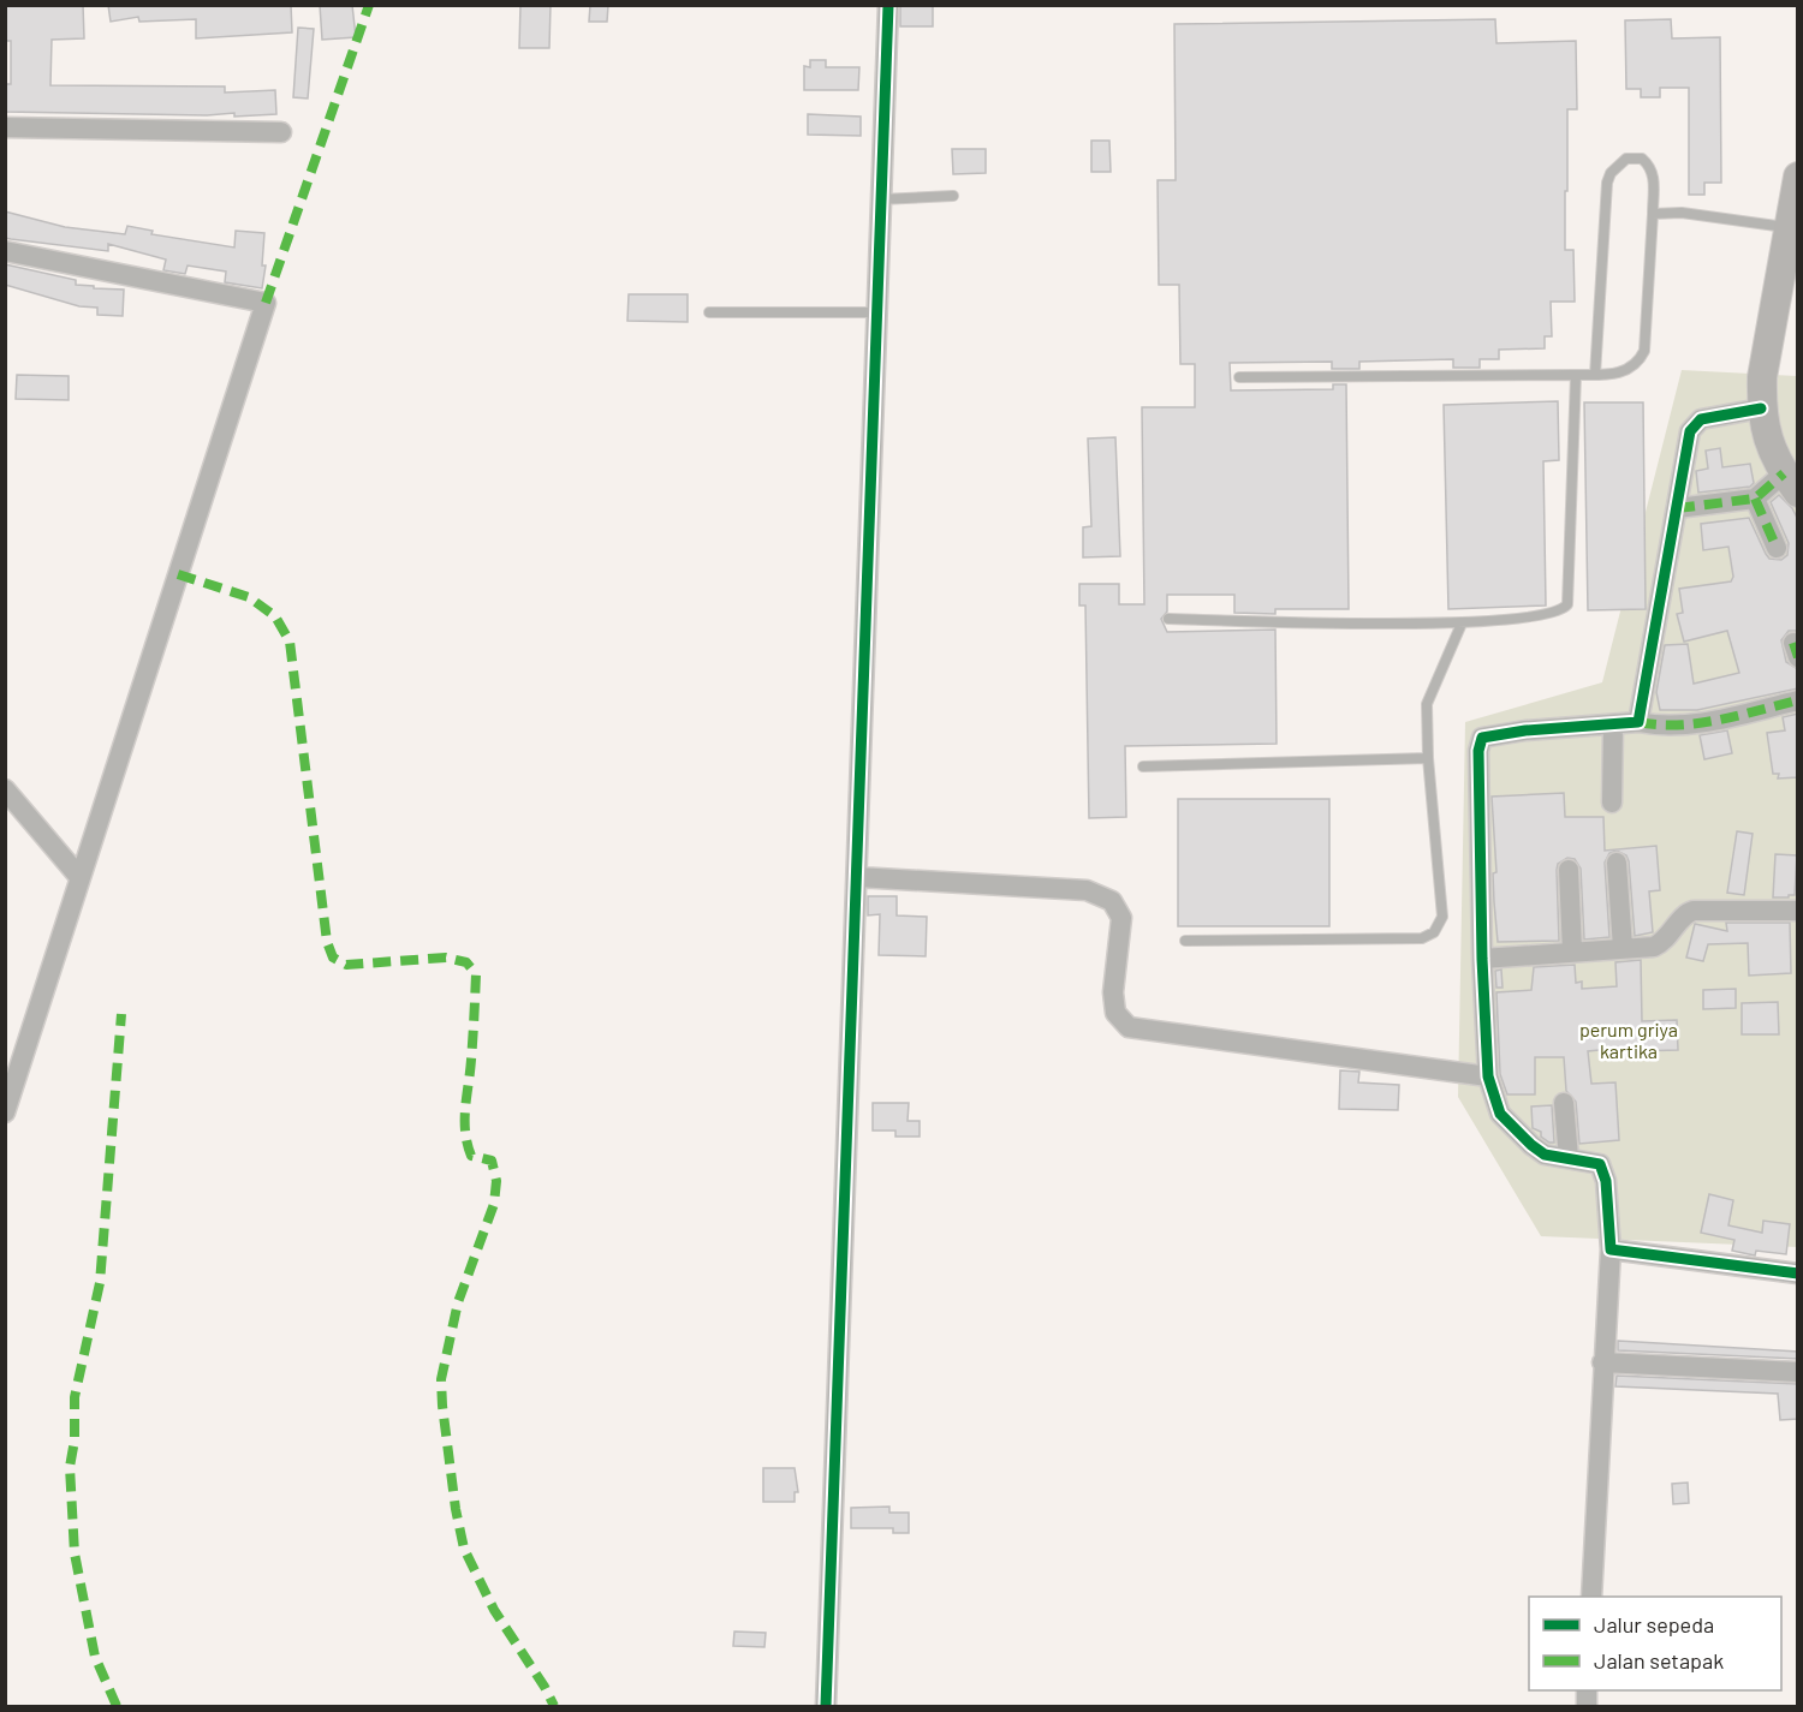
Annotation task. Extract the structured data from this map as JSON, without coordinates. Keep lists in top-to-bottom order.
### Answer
{
  "parks": ["perum griya kartika"],
  "legend": ["Jalur sepeda", "Jalan setapak"]
}
